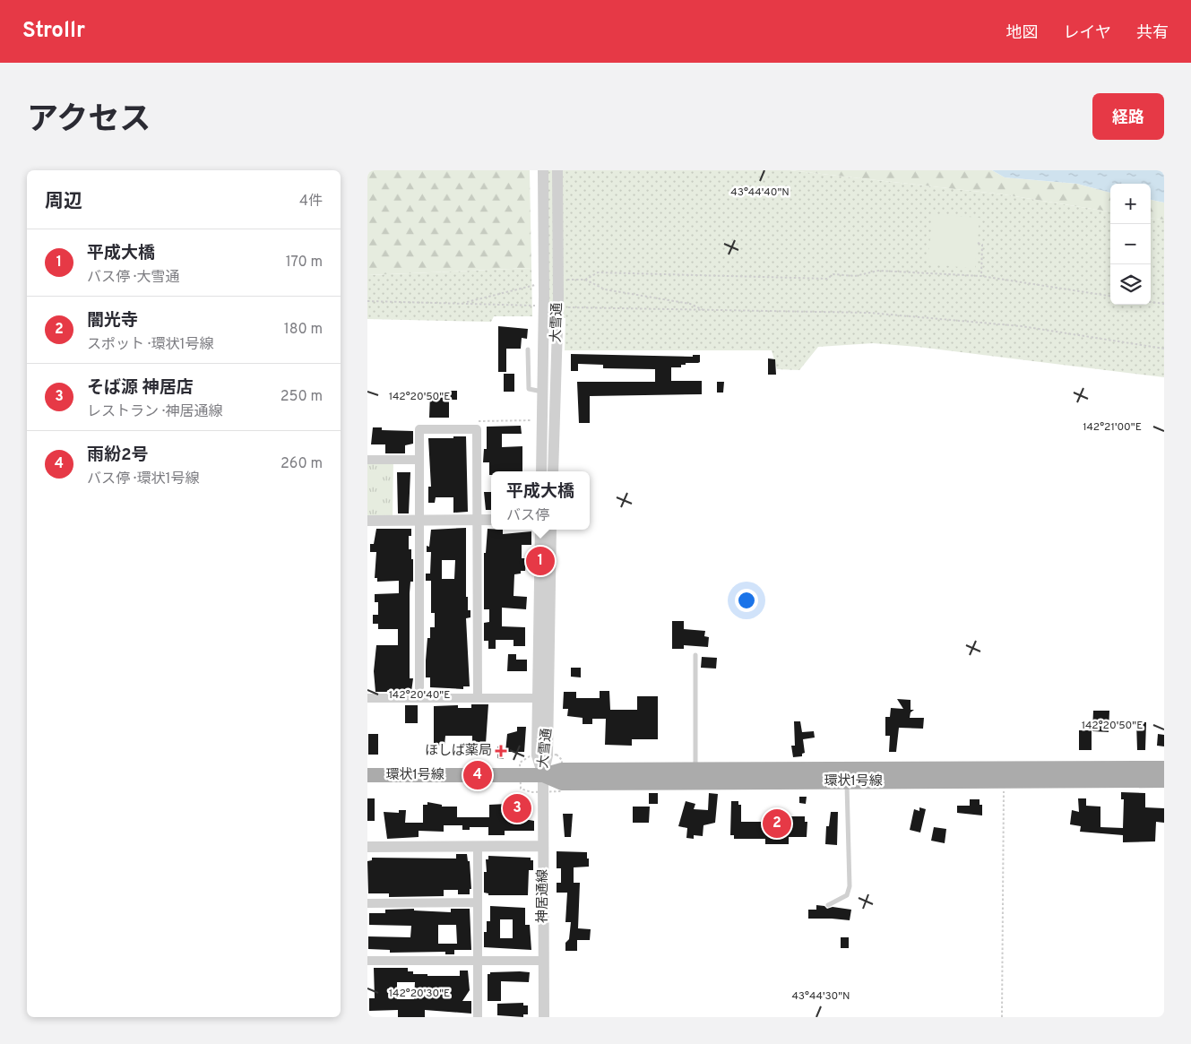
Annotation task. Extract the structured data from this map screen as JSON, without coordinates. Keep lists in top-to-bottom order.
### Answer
{
  "streets": {
    "main road": ["環状1号線"],
    "street": ["大雪通", "神居通線"]
  },
  "crossings": [
    ["大雪通", "環状1号線"],
    ["大雪通", "神居通線"],
    ["環状1号線", "神居通線"]
  ],
  "places": {
    "health": ["ほしば薬局"]
  },
  "page": {
    "header": "Strollr",
    "nav": ["地図", "レイヤ", "共有"],
    "title": "アクセス",
    "buttons": "経路",
    "heading": ["周辺", "4件"],
    "map_buttons": ["+", "−"],
    "list": [
      {
        "mark": "1",
        "name": "平成大橋",
        "note": "バス停 · 大雪通",
        "value": "170 m"
      },
      {
        "mark": "2",
        "name": "闇光寺",
        "note": "スポット · 環状1号線",
        "value": "180 m"
      },
      {
        "mark": "3",
        "name": "そば源 神居店",
        "note": "レストラン · 神居通線",
        "value": "250 m"
      },
      {
        "mark": "4",
        "name": "雨紛2号",
        "note": "バス停 · 環状1号線",
        "value": "260 m"
      }
    ],
    "popup": ["平成大橋", "バス停"],
    "pins": [
      "1",
      "4",
      "3",
      "2"
    ]
  },
  "coordinates": [
    "43°44'40\"N",
    "142°20'50\"E",
    "142°21'00\"E",
    "142°20'40\"E",
    "142°20'30\"E",
    "43°44'30\"N"
  ]
}
